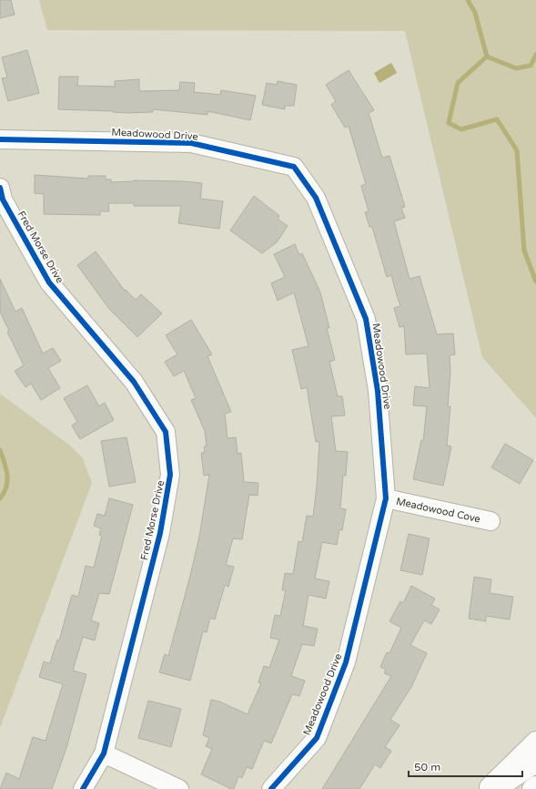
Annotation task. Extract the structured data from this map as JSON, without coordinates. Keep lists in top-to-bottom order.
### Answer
{
  "streets": {
    "street": ["Meadowood Drive", "Fred Morse Drive", "Meadowood Cove"]
  },
  "crossings": [
    ["Meadowood Drive", "Meadowood Cove"]
  ],
  "scale_bar": "50 m"
}
